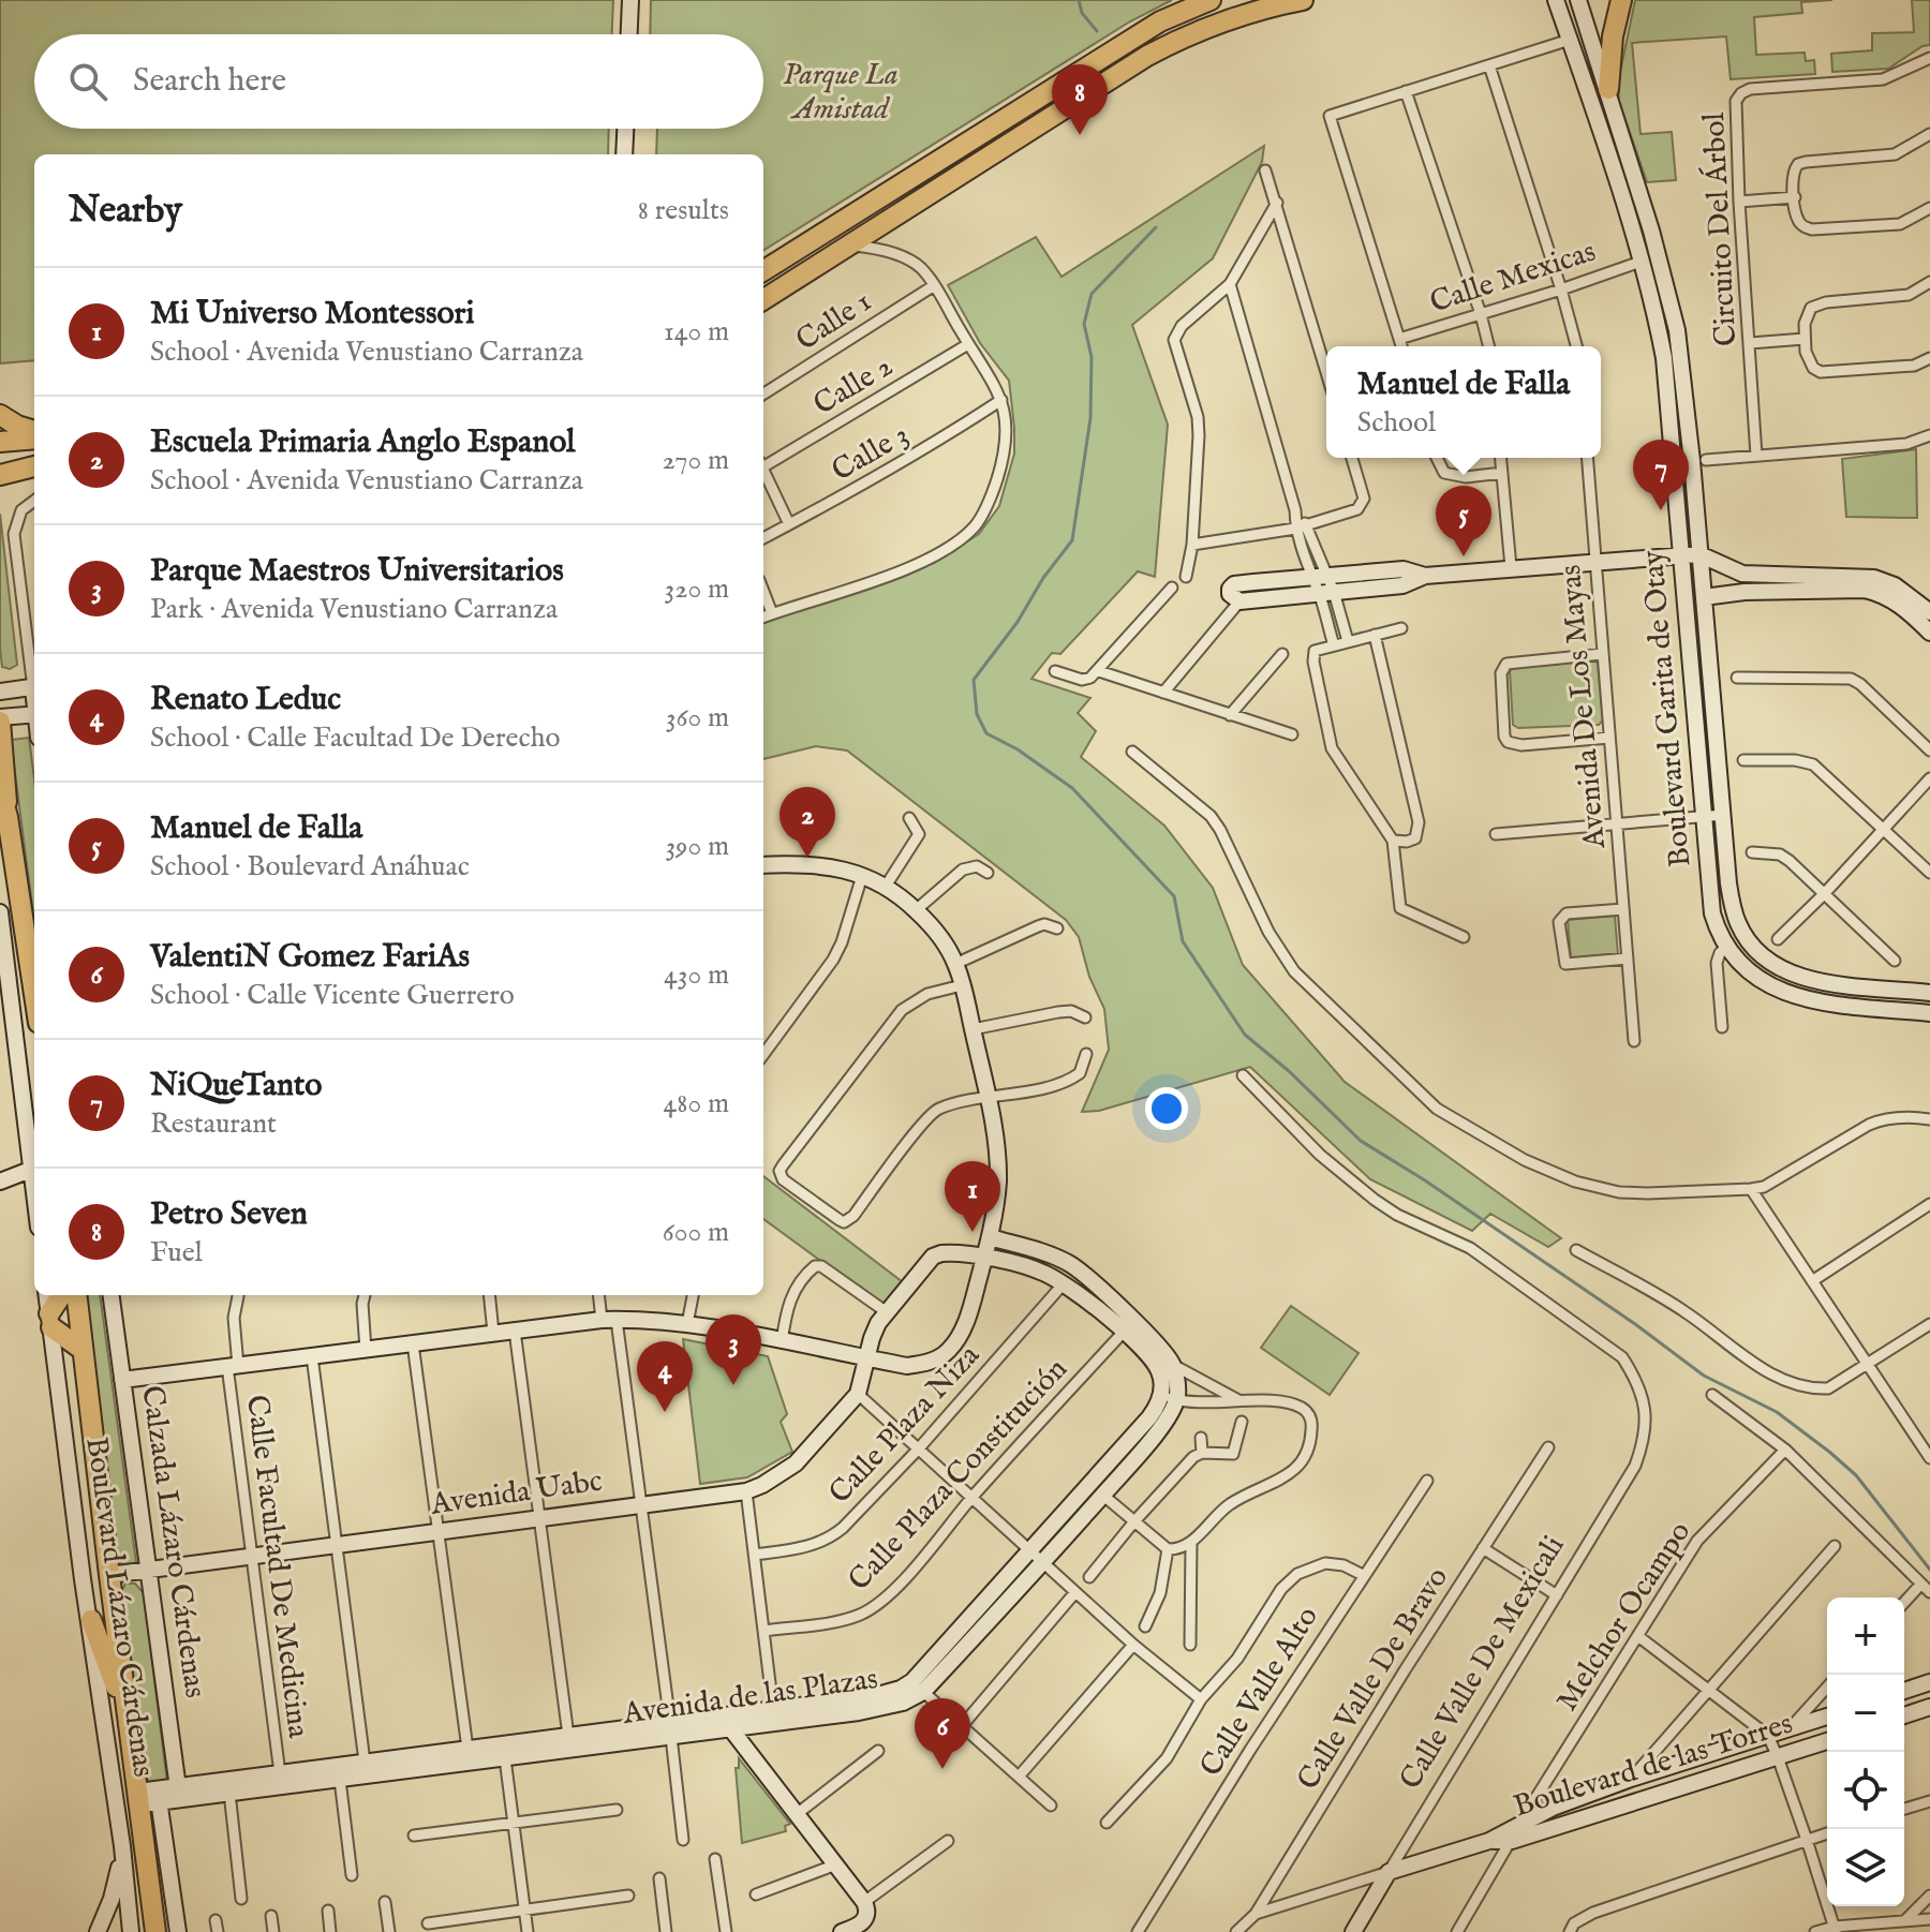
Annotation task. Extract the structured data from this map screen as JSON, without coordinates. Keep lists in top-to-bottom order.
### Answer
{
  "streets": {
    "highway": ["Boulevard Lázaro Cárdenas"],
    "street": [
      "Circuito Del Árbol",
      "Calle Mexicas",
      "Calle 1",
      "Calle 2",
      "Calle 3",
      "Avenida De Los Mayas",
      "Boulevard Garita de Otay",
      "Calle Plaza Niza",
      "Calle Plaza Constitución",
      "Avenida Uabc",
      "Calzada Lázaro Cárdenas",
      "Calle Facultad De Medicina",
      "Melchor Ocampo",
      "Calle Valle De Mexicali",
      "Calle Valle De Bravo",
      "Calle Valle Alto",
      "Avenida de las Plazas",
      "Boulevard de las Torres"
    ]
  },
  "crossings": [
    ["Calle Mexicas", "Boulevard Garita de Otay"],
    ["Avenida Uabc", "Calzada Lázaro Cárdenas"],
    ["Avenida Uabc", "Calle Facultad De Medicina"],
    ["Avenida Uabc", "Boulevard Lázaro Cárdenas"],
    ["Calzada Lázaro Cárdenas", "Avenida de las Plazas"],
    ["Calle Facultad De Medicina", "Avenida de las Plazas"],
    ["Boulevard Lázaro Cárdenas", "Avenida de las Plazas"],
    ["Melchor Ocampo", "Boulevard de las Torres"],
    ["Calle Valle De Mexicali", "Boulevard de las Torres"],
    ["Calle Valle De Bravo", "Boulevard de las Torres"]
  ],
  "parks": ["Parque La Amistad"],
  "page": {
    "search": "Search here",
    "pins": [
      "8",
      "7",
      "5",
      "2",
      "1",
      "3",
      "4",
      "6"
    ],
    "heading": ["Nearby", "8 results"],
    "list": [
      {
        "mark": "1",
        "name": "Mi Universo Montessori",
        "note": "School · Avenida Venustiano Carranza",
        "value": "140 m"
      },
      {
        "mark": "2",
        "name": "Escuela Primaria Anglo Espanol",
        "note": "School · Avenida Venustiano Carranza",
        "value": "270 m"
      },
      {
        "mark": "3",
        "name": "Parque Maestros Universitarios",
        "note": "Park · Avenida Venustiano Carranza",
        "value": "320 m"
      },
      {
        "mark": "4",
        "name": "Renato Leduc",
        "note": "School · Calle Facultad De Derecho",
        "value": "360 m"
      },
      {
        "mark": "5",
        "name": "Manuel de Falla",
        "note": "School · Boulevard Anáhuac",
        "value": "390 m"
      },
      {
        "mark": "6",
        "name": "ValentiN Gomez FariAs",
        "note": "School · Calle Vicente Guerrero",
        "value": "430 m"
      },
      {
        "mark": "7",
        "name": "NiQueTanto",
        "note": "Restaurant",
        "value": "480 m"
      },
      {
        "mark": "8",
        "name": "Petro Seven",
        "note": "Fuel",
        "value": "600 m"
      }
    ],
    "popup": ["Manuel de Falla", "School"],
    "map_buttons": ["+", "−"]
  }
}
